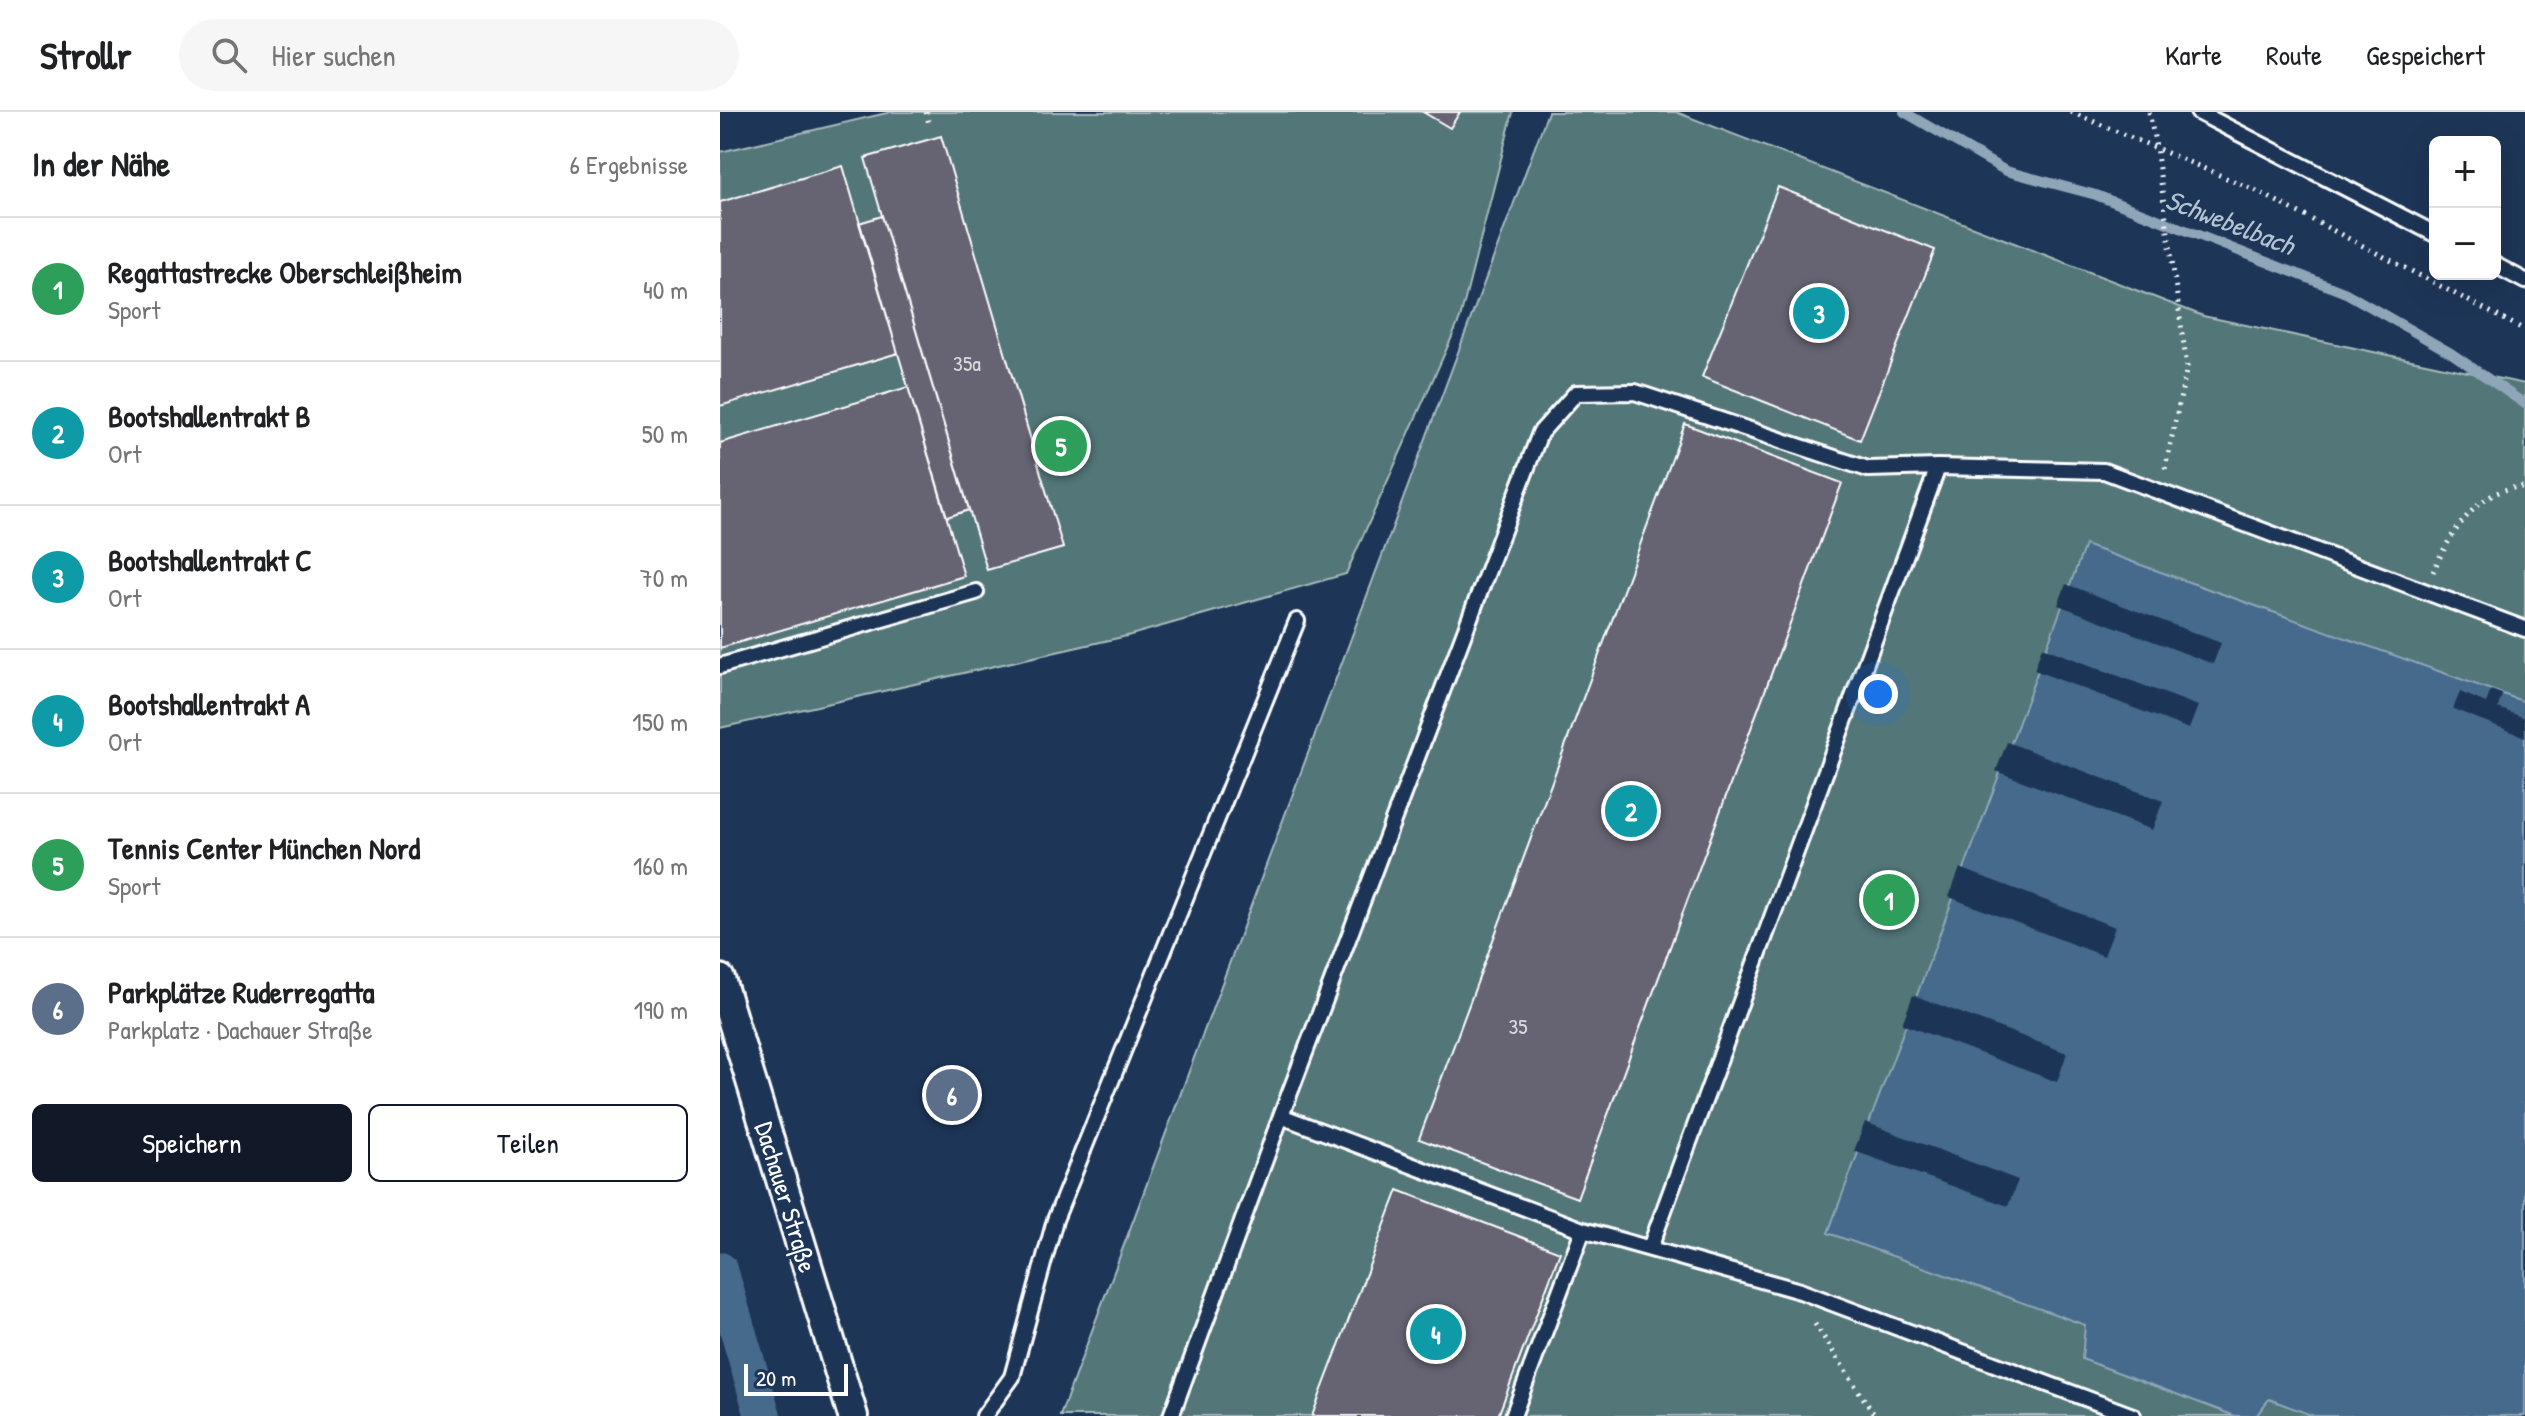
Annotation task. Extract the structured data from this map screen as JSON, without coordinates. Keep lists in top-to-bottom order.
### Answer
{
  "streets": {
    "street": ["Dachauer Straße"]
  },
  "water": ["Schwebelbach"],
  "house_numbers": ["35a", "35"],
  "scale_bar": "20 m",
  "page": {
    "header": "Strollr",
    "search": "Hier suchen",
    "nav": ["Karte", "Route", "Gespeichert"],
    "heading": ["In der Nähe", "6 Ergebnisse"],
    "map_buttons": ["+", "−"],
    "list": [
      {
        "mark": "1",
        "name": "Regattastrecke Oberschleißheim",
        "note": "Sport",
        "value": "40 m"
      },
      {
        "mark": "2",
        "name": "Bootshallentrakt B",
        "note": "Ort",
        "value": "50 m"
      },
      {
        "mark": "3",
        "name": "Bootshallentrakt C",
        "note": "Ort",
        "value": "70 m"
      },
      {
        "mark": "4",
        "name": "Bootshallentrakt A",
        "note": "Ort",
        "value": "150 m"
      },
      {
        "mark": "5",
        "name": "Tennis Center München Nord",
        "note": "Sport",
        "value": "160 m"
      },
      {
        "mark": "6",
        "name": "Parkplätze Ruderregatta",
        "note": "Parkplatz · Dachauer Straße",
        "value": "190 m"
      }
    ],
    "pins": [
      "3",
      "5",
      "2",
      "1",
      "6",
      "4"
    ],
    "buttons": ["Speichern", "Teilen"],
    "scale": "20 m"
  }
}
